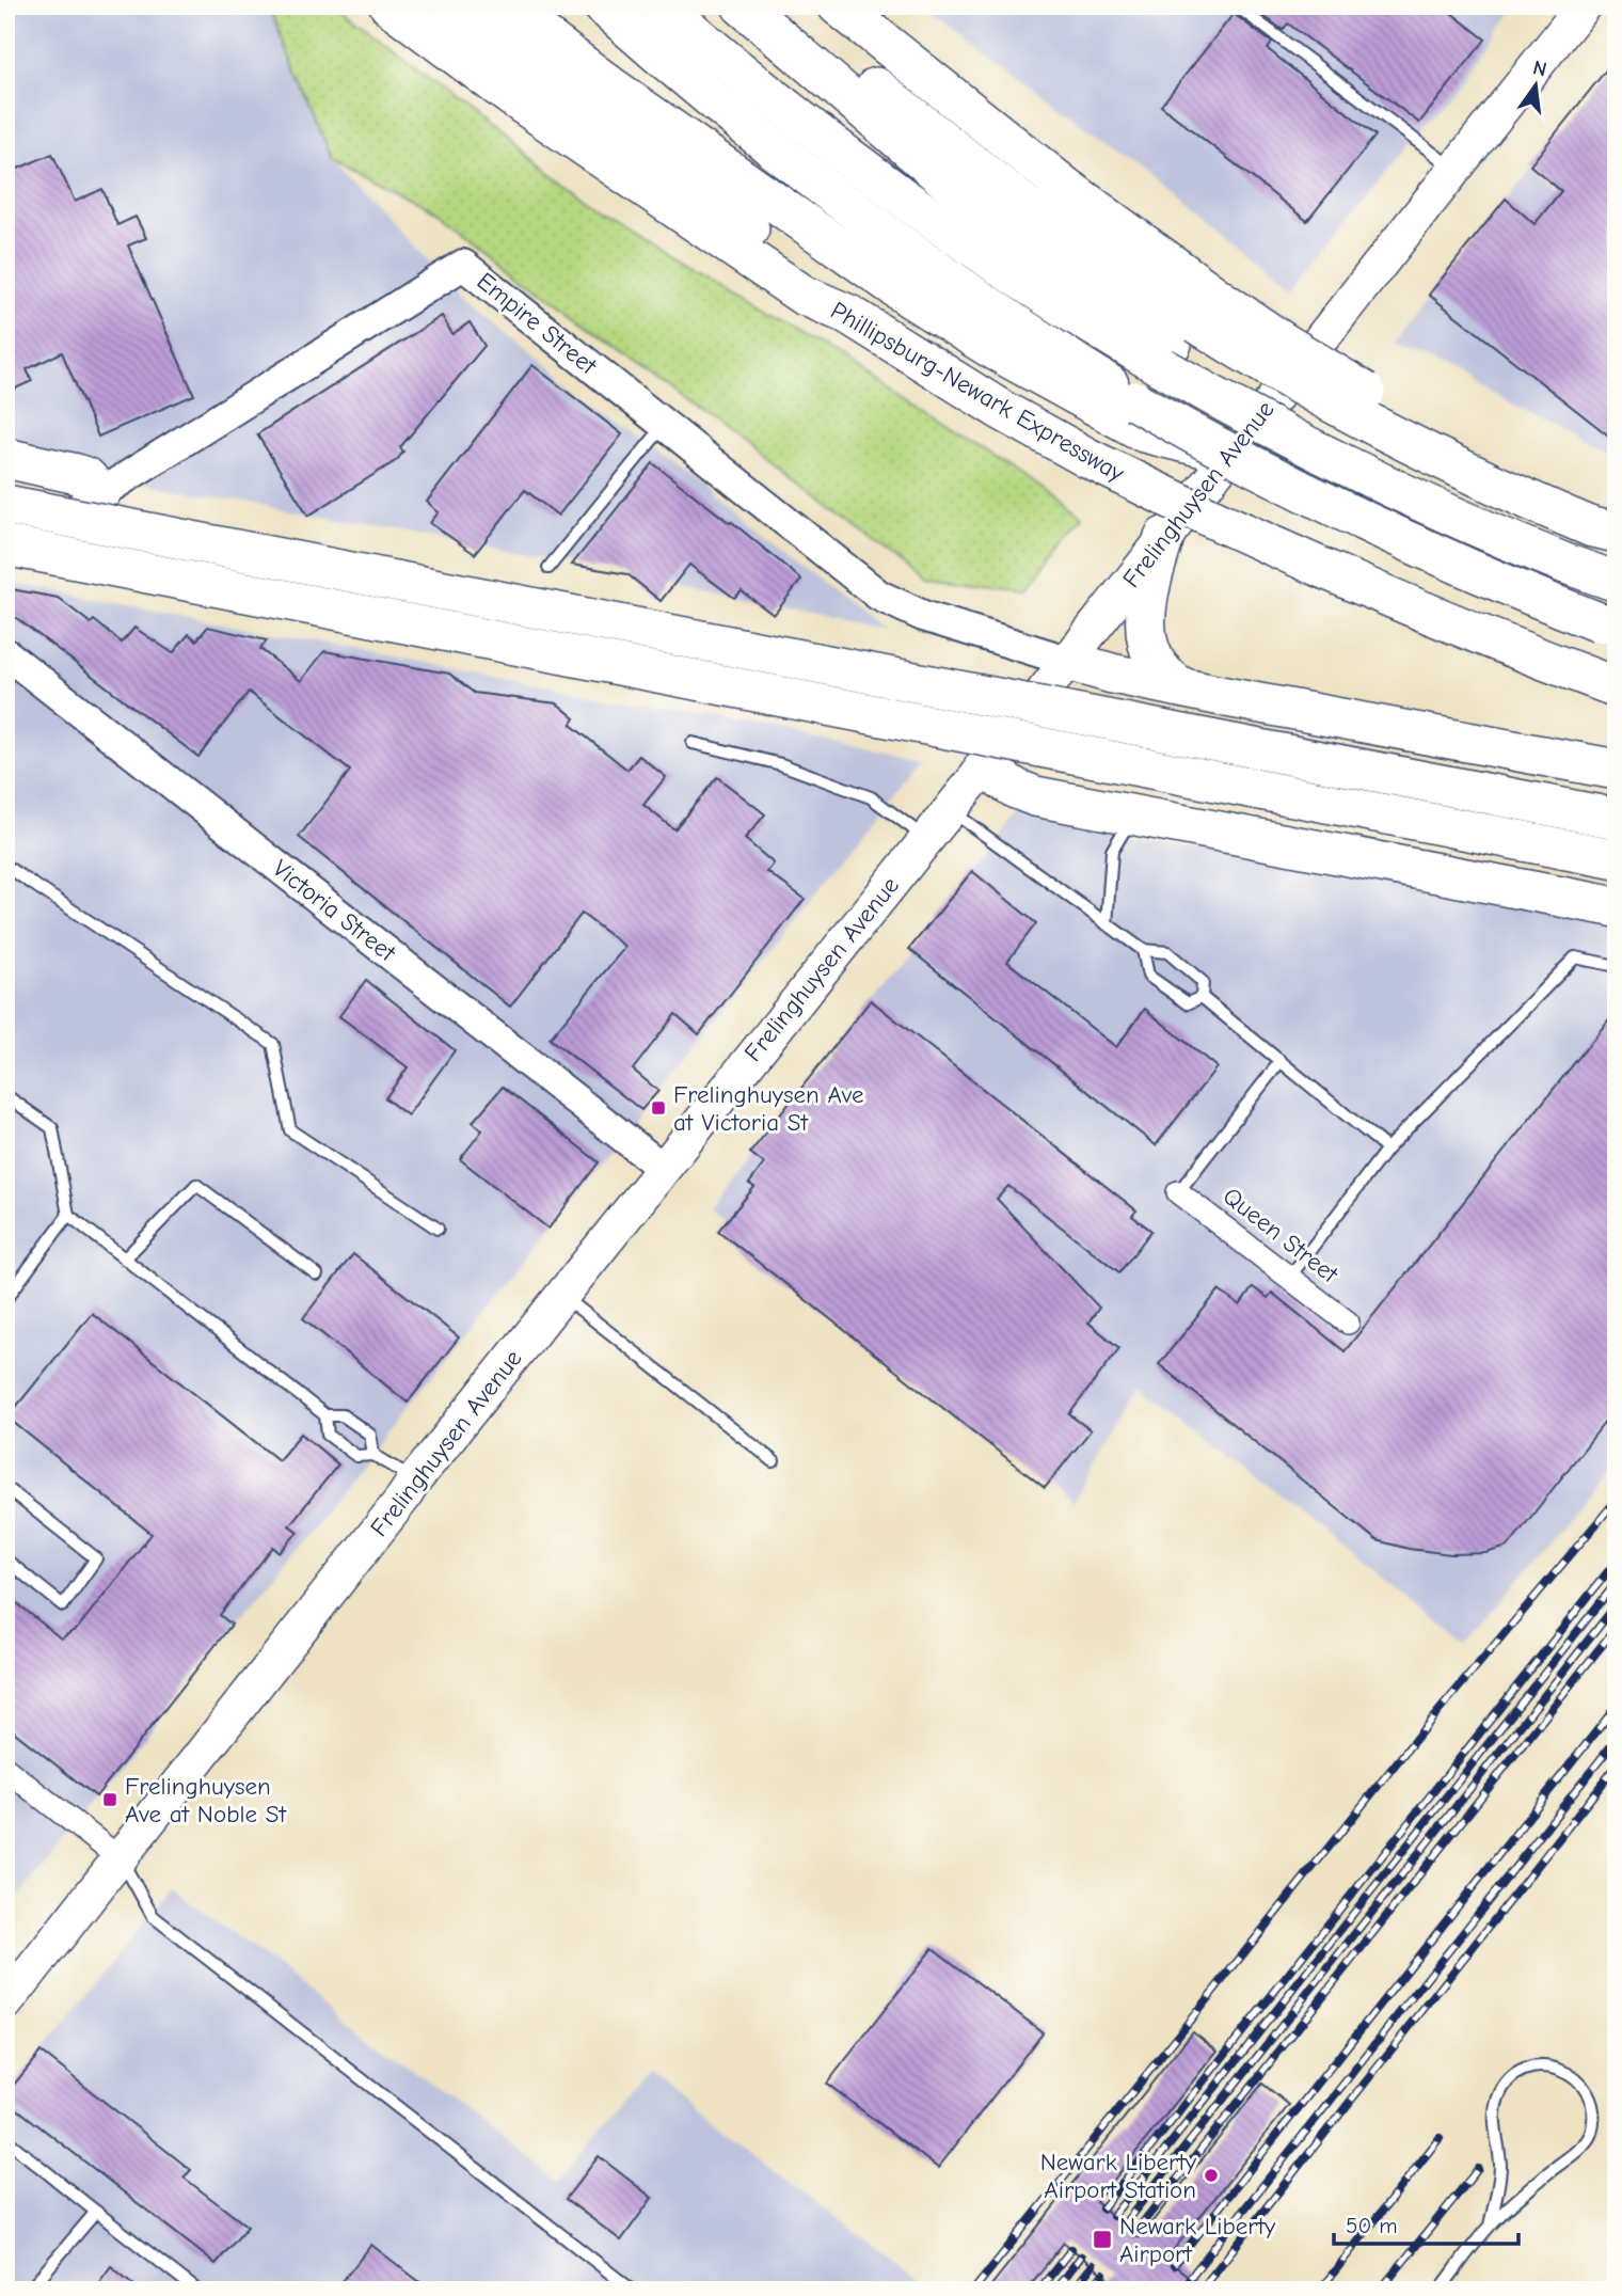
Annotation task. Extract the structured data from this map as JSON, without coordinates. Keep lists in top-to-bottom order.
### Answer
{
  "streets": {
    "highway": ["Phillipsburg-Newark Expressway"],
    "main road": ["Frelinghuysen Avenue"],
    "street": ["Empire Street", "Victoria Street", "Queen Street"]
  },
  "crossings": [
    ["Empire Street", "Frelinghuysen Avenue"],
    ["Frelinghuysen Avenue", "Victoria Street"]
  ],
  "places": {
    "transit": ["Frelinghuysen Ave at Victoria St", "Frelinghuysen Ave at Noble St", "Newark Liberty Airport"],
    "other": ["Newark Liberty Airport Station"]
  },
  "scale_bar": "50 m",
  "north": "top"
}
